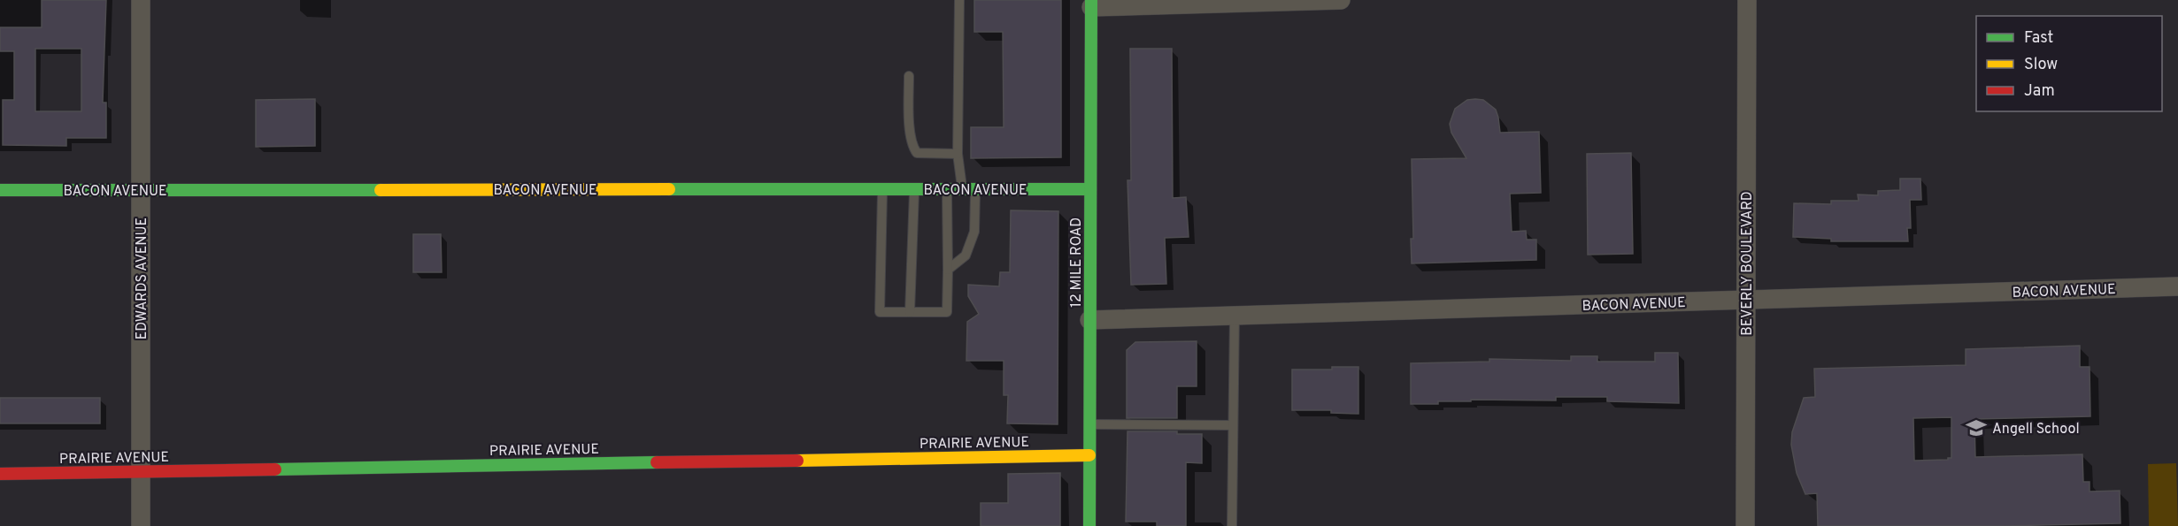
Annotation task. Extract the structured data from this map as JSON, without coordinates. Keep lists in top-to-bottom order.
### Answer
{
  "streets": {
    "street": [
      "BACON AVENUE",
      "12 MILE ROAD",
      "BEVERLY BOULEVARD",
      "EDWARDS AVENUE",
      "PRAIRIE AVENUE"
    ]
  },
  "crossings": [
    ["BACON AVENUE", "12 MILE ROAD"],
    ["BACON AVENUE", "BEVERLY BOULEVARD"],
    ["BACON AVENUE", "EDWARDS AVENUE"],
    ["12 MILE ROAD", "PRAIRIE AVENUE"],
    ["EDWARDS AVENUE", "PRAIRIE AVENUE"]
  ],
  "places": {
    "school or university": ["Angell School"]
  },
  "legend": ["Fast", "Slow", "Jam"]
}
